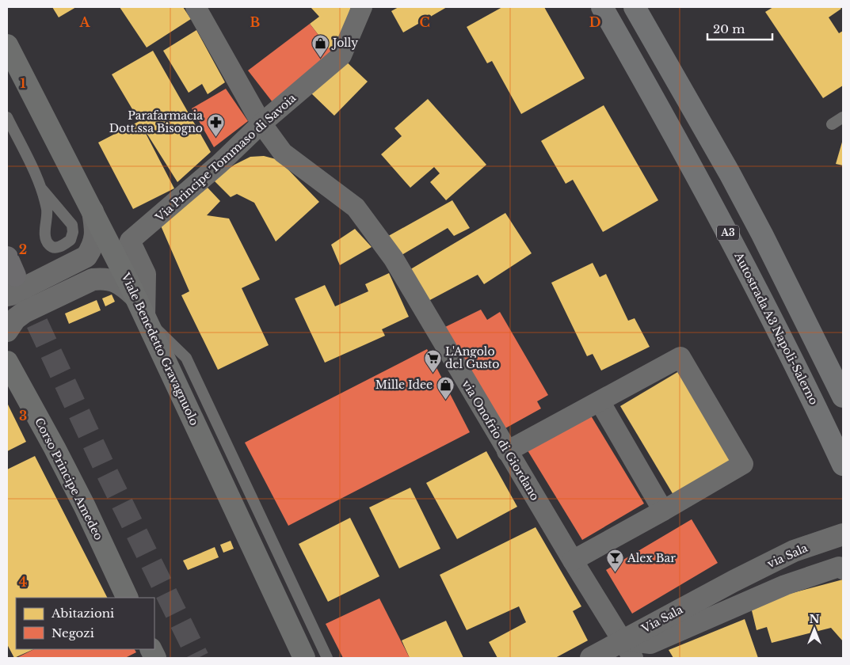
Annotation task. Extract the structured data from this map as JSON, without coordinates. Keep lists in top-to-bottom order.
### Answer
{
  "streets": {
    "highway": ["A3", "Autostrada A3 Napoli-Salerno"],
    "main road": ["Viale Benedetto Gravagnuolo", "Corso Principe Amedeo"],
    "street": [
      "Via Principe Tommaso di Savoia",
      "via Onofrio di Giordano",
      "via Sala",
      "Via Sala"
    ]
  },
  "crossings": [
    ["Via Principe Tommaso di Savoia", "Viale Benedetto Gravagnuolo"],
    ["Via Principe Tommaso di Savoia", "via Onofrio di Giordano"],
    ["via Onofrio di Giordano", "Via Sala"],
    ["via Sala", "Via Sala"]
  ],
  "places": {
    "shop": ["Jolly", "Mille Idee"],
    "pharmacy": ["Parafarmacia Dott.ssa Bisogno"],
    "supermarket": ["L'Angolo del Gusto"],
    "bar": ["Alex Bar"]
  },
  "legend": ["Abitazioni", "Negozi"],
  "scale_bar": "20 m",
  "north": "top",
  "grid": {
    "columns": [
      "A",
      "B",
      "C",
      "D"
    ],
    "rows": [
      "1",
      "2",
      "3",
      "4"
    ]
  }
}
